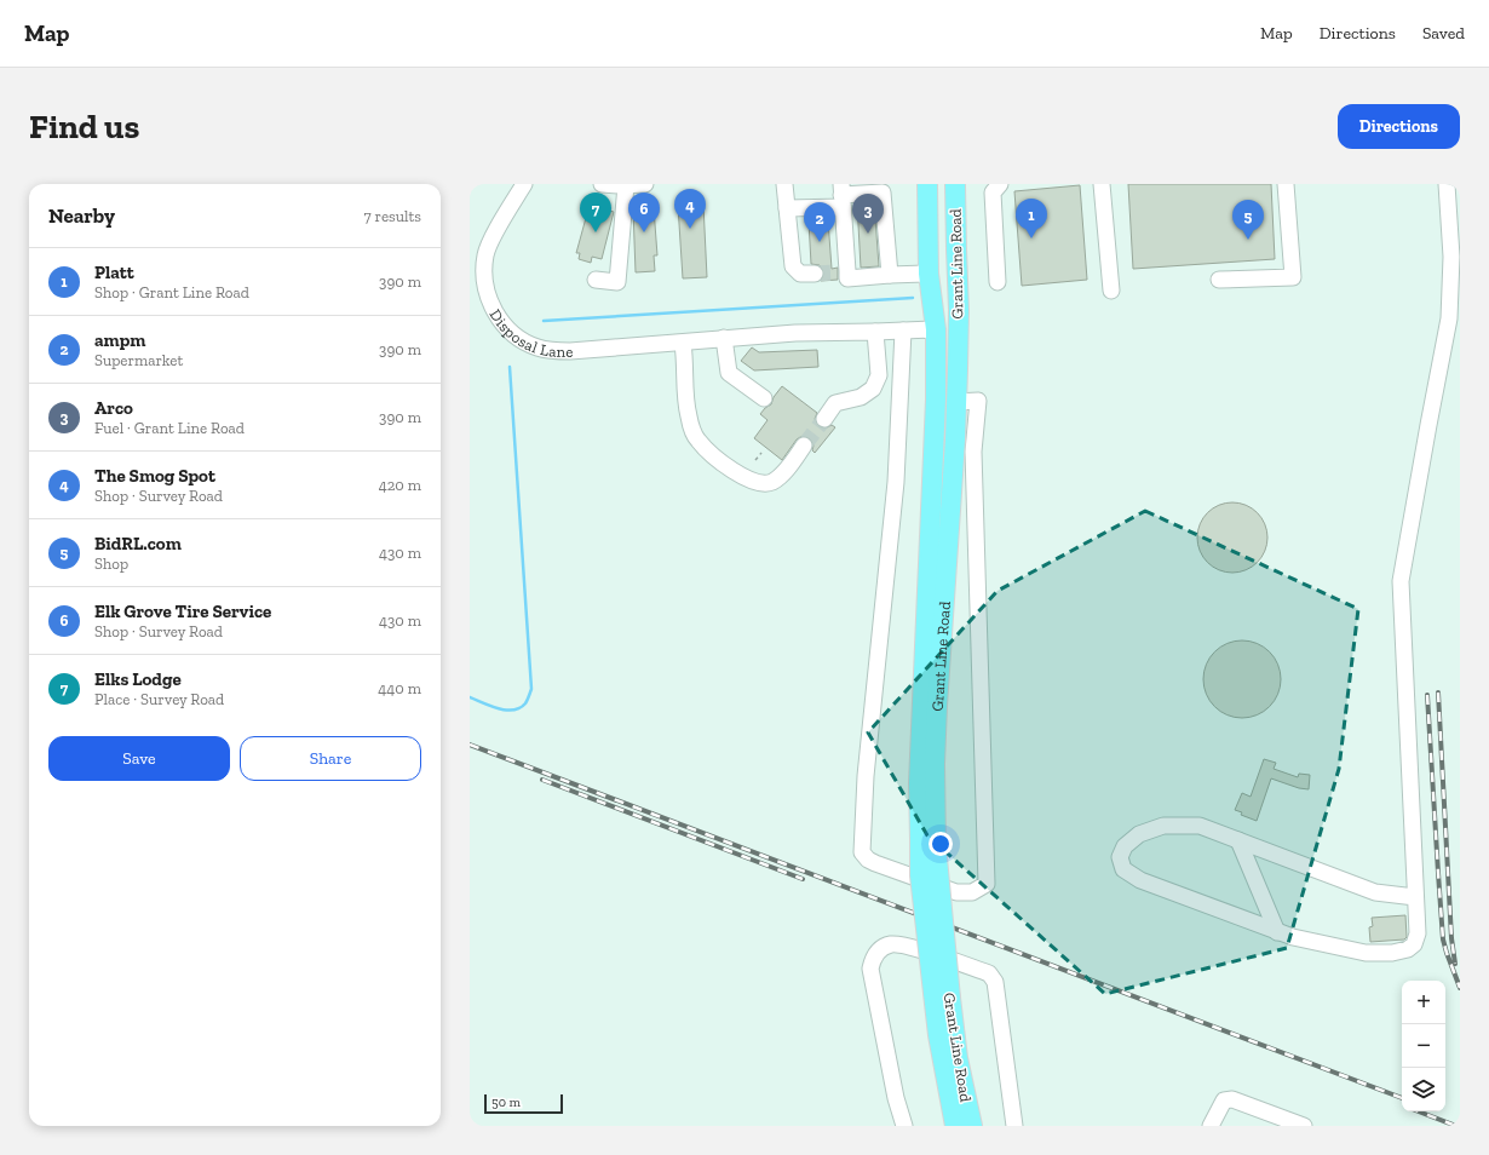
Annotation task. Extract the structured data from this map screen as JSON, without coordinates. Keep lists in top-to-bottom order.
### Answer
{
  "streets": {
    "main road": ["Grant Line Road"],
    "street": ["Disposal Lane"]
  },
  "crossings": [
    ["Grant Line Road", "Disposal Lane"]
  ],
  "scale_bar": "50 m",
  "page": {
    "header": "Map",
    "nav": ["Map", "Directions", "Saved"],
    "buttons": [
      "Directions",
      ["Save", "Share"]
    ],
    "title": "Find us",
    "heading": ["Nearby", "7 results"],
    "pins": [
      "4",
      "6",
      "7",
      "3",
      "1",
      "5",
      "2"
    ],
    "list": [
      {
        "mark": "1",
        "name": "Platt",
        "note": "Shop · Grant Line Road",
        "value": "390 m"
      },
      {
        "mark": "2",
        "name": "ampm",
        "note": "Supermarket",
        "value": "390 m"
      },
      {
        "mark": "3",
        "name": "Arco",
        "note": "Fuel · Grant Line Road",
        "value": "390 m"
      },
      {
        "mark": "4",
        "name": "The Smog Spot",
        "note": "Shop · Survey Road",
        "value": "420 m"
      },
      {
        "mark": "5",
        "name": "BidRL.com",
        "note": "Shop",
        "value": "430 m"
      },
      {
        "mark": "6",
        "name": "Elk Grove Tire Service",
        "note": "Shop · Survey Road",
        "value": "430 m"
      },
      {
        "mark": "7",
        "name": "Elks Lodge",
        "note": "Place · Survey Road",
        "value": "440 m"
      }
    ],
    "map_buttons": ["+", "−"],
    "scale": "50 m"
  }
}
